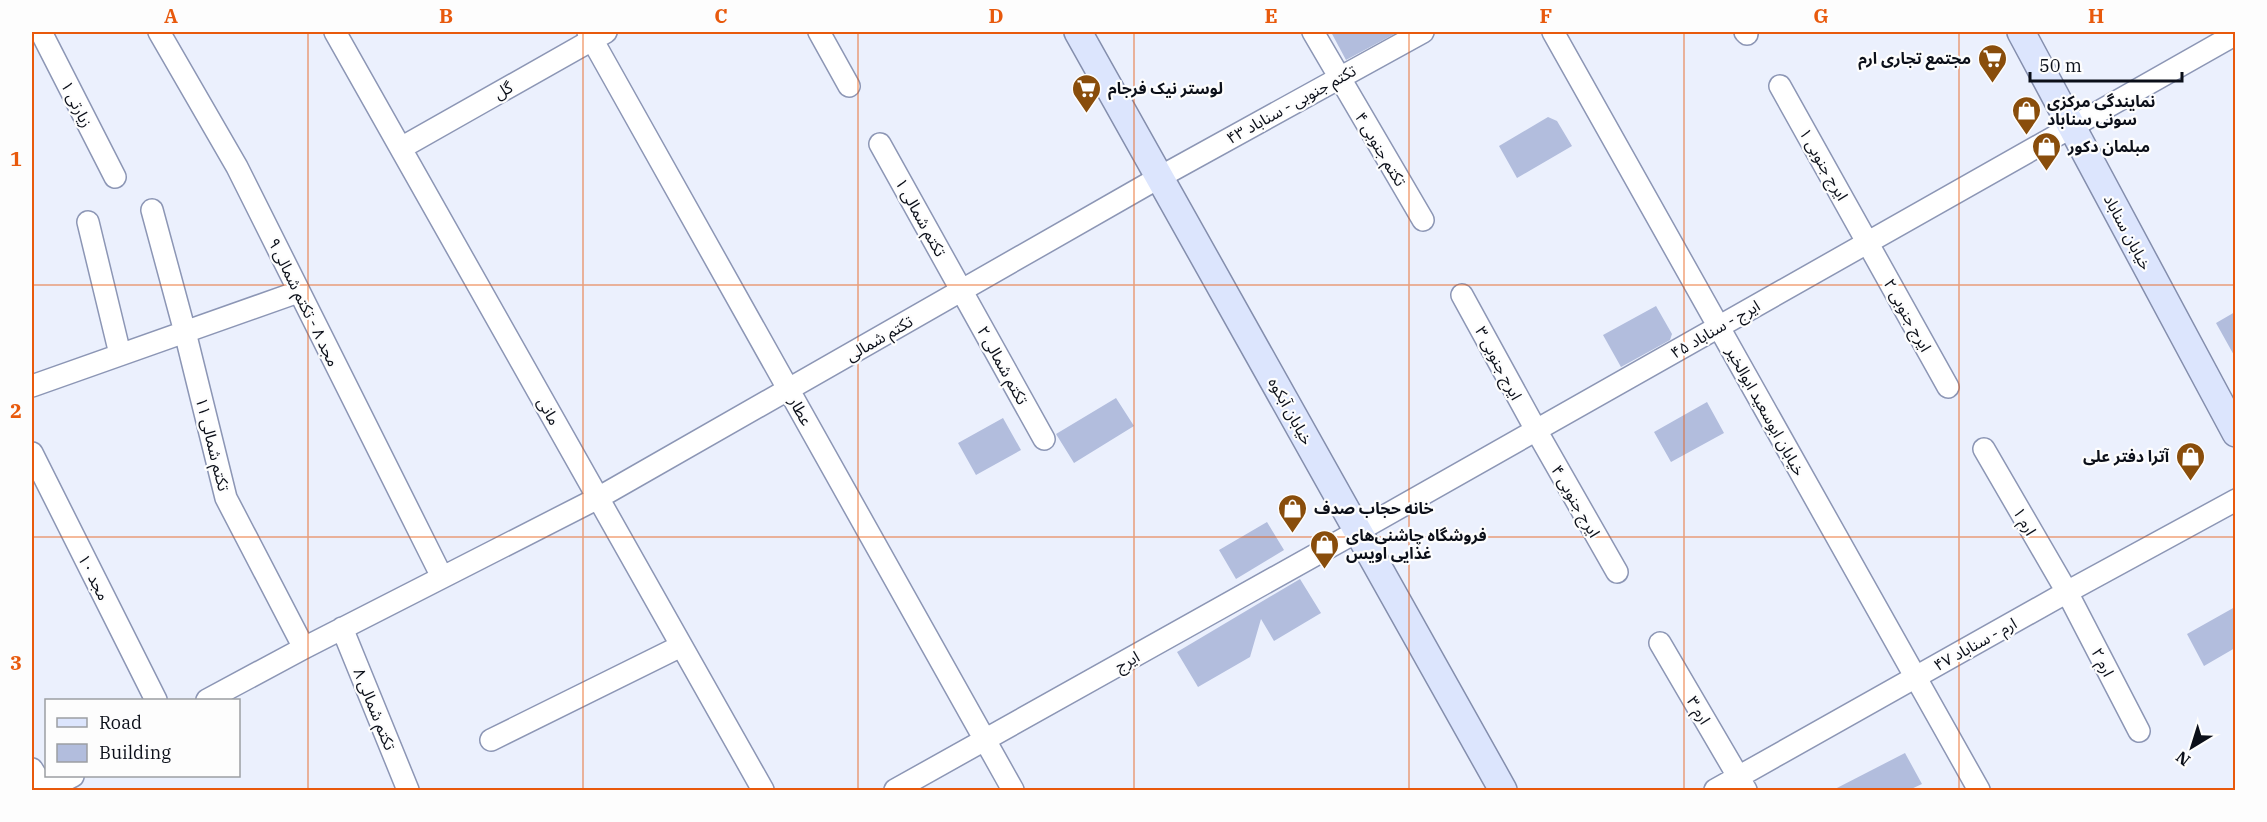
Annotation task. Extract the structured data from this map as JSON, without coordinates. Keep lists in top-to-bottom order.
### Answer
{
  "streets": {
    "main road": ["خیابان سناباد", "خیابان آبکوه"],
    "street": [
      "گل",
      "زیارتی ۱",
      "تکتم جنوبی - سناباد ۴۳",
      "تکتم جنوبی ۴",
      "ایرج جنوبی ۱",
      "تکتم شمالی ۱",
      "مجد ۸ - تکتم شمالی ۹",
      "ایرج جنوبی ۲",
      "ایرج - سناباد ۴۵",
      "تکتم شمالی",
      "ایرج جنوبی ۳",
      "تکتم شمالی ۲",
      "مانی",
      "عطار",
      "خیابان ابوسعید ابوالخیر",
      "تکتم شمالی ۱۱",
      "ایرج جنوبی ۴",
      "ارم ۱",
      "مجد ۱۰",
      "ارم - سناباد ۴۷",
      "ایرج",
      "ارم ۲",
      "تکتم شمالی ۸",
      "ارم ۳"
    ]
  },
  "crossings": [
    ["گل", "مانی"],
    ["گل", "عطار"],
    ["تکتم جنوبی - سناباد ۴۳", "تکتم جنوبی ۴"],
    ["تکتم جنوبی - سناباد ۴۳", "تکتم شمالی"],
    ["تکتم جنوبی - سناباد ۴۳", "خیابان آبکوه"],
    ["ایرج جنوبی ۱", "ایرج جنوبی ۲"],
    ["ایرج جنوبی ۱", "ایرج - سناباد ۴۵"],
    ["تکتم شمالی ۱", "تکتم شمالی"],
    ["تکتم شمالی ۱", "تکتم شمالی ۲"],
    ["خیابان سناباد", "ایرج - سناباد ۴۵"],
    ["مجد ۸ - تکتم شمالی ۹", "تکتم شمالی"],
    ["ایرج جنوبی ۲", "ایرج - سناباد ۴۵"],
    ["ایرج - سناباد ۴۵", "ایرج جنوبی ۳"],
    ["ایرج - سناباد ۴۵", "خیابان آبکوه"],
    ["ایرج - سناباد ۴۵", "خیابان ابوسعید ابوالخیر"],
    ["ایرج - سناباد ۴۵", "ایرج جنوبی ۴"],
    ["ایرج - سناباد ۴۵", "ایرج"],
    ["تکتم شمالی", "تکتم شمالی ۲"],
    ["تکتم شمالی", "مانی"],
    ["تکتم شمالی", "عطار"],
    ["تکتم شمالی", "خیابان آبکوه"],
    ["تکتم شمالی", "تکتم شمالی ۱۱"],
    ["تکتم شمالی", "تکتم شمالی ۸"],
    ["ایرج جنوبی ۳", "ایرج جنوبی ۴"],
    ["عطار", "ایرج"],
    ["خیابان آبکوه", "ایرج"],
    ["خیابان ابوسعید ابوالخیر", "ارم - سناباد ۴۷"],
    ["ارم ۱", "ارم - سناباد ۴۷"],
    ["ارم ۱", "ارم ۲"],
    ["ارم - سناباد ۴۷", "ارم ۲"],
    ["ارم - سناباد ۴۷", "ارم ۳"]
  ],
  "places": {
    "supermarket": ["مجتمع تجاری ارم", "لوستر نیک فرجام"],
    "shop": [
      "نمایندگی مرکزی سونی سناباد",
      "مبلمان دكور",
      "آترا دفتر علی",
      "خانه حجاب صدف",
      "فروشگاه چاشنی‌های غذایی اویس"
    ]
  },
  "legend": ["Road", "Building"],
  "scale_bar": "50 m",
  "north": "bottom left",
  "grid": {
    "columns": [
      "A",
      "B",
      "C",
      "D",
      "E",
      "F",
      "G",
      "H"
    ],
    "rows": ["1", "2", "3"]
  }
}
